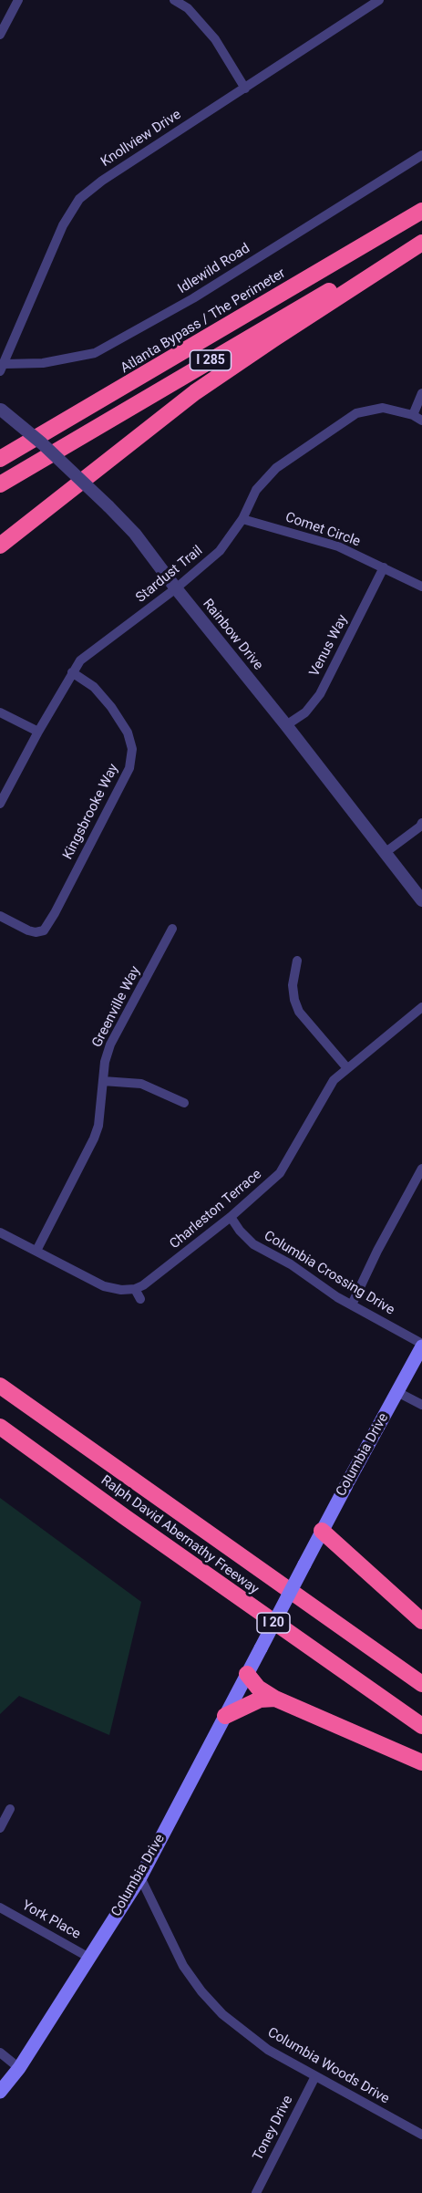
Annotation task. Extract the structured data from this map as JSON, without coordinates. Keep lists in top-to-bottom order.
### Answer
{
  "streets": {
    "highway": [
      "Atlanta Bypass / The Perimeter",
      "I 285",
      "Ralph David Abernathy Freeway",
      "I 20"
    ],
    "main road": ["Columbia Drive"],
    "street": [
      "Knollview Drive",
      "Idlewild Road",
      "Comet Circle",
      "Stardust Trail",
      "Rainbow Drive",
      "Venus Way",
      "Kingsbrooke Way",
      "Greenville Way",
      "Charleston Terrace",
      "Columbia Crossing Drive",
      "York Place",
      "Columbia Woods Drive",
      "Toney Drive"
    ]
  },
  "crossings": [
    ["Knollview Drive", "Idlewild Road"],
    ["Comet Circle", "Stardust Trail"],
    ["Comet Circle", "Venus Way"],
    ["Stardust Trail", "Rainbow Drive"],
    ["Stardust Trail", "Kingsbrooke Way"],
    ["Rainbow Drive", "Venus Way"],
    ["Charleston Terrace", "Columbia Crossing Drive"],
    ["Columbia Crossing Drive", "Columbia Drive"],
    ["Columbia Drive", "York Place"],
    ["Columbia Drive", "Columbia Woods Drive"],
    ["Columbia Woods Drive", "Toney Drive"]
  ]
}
